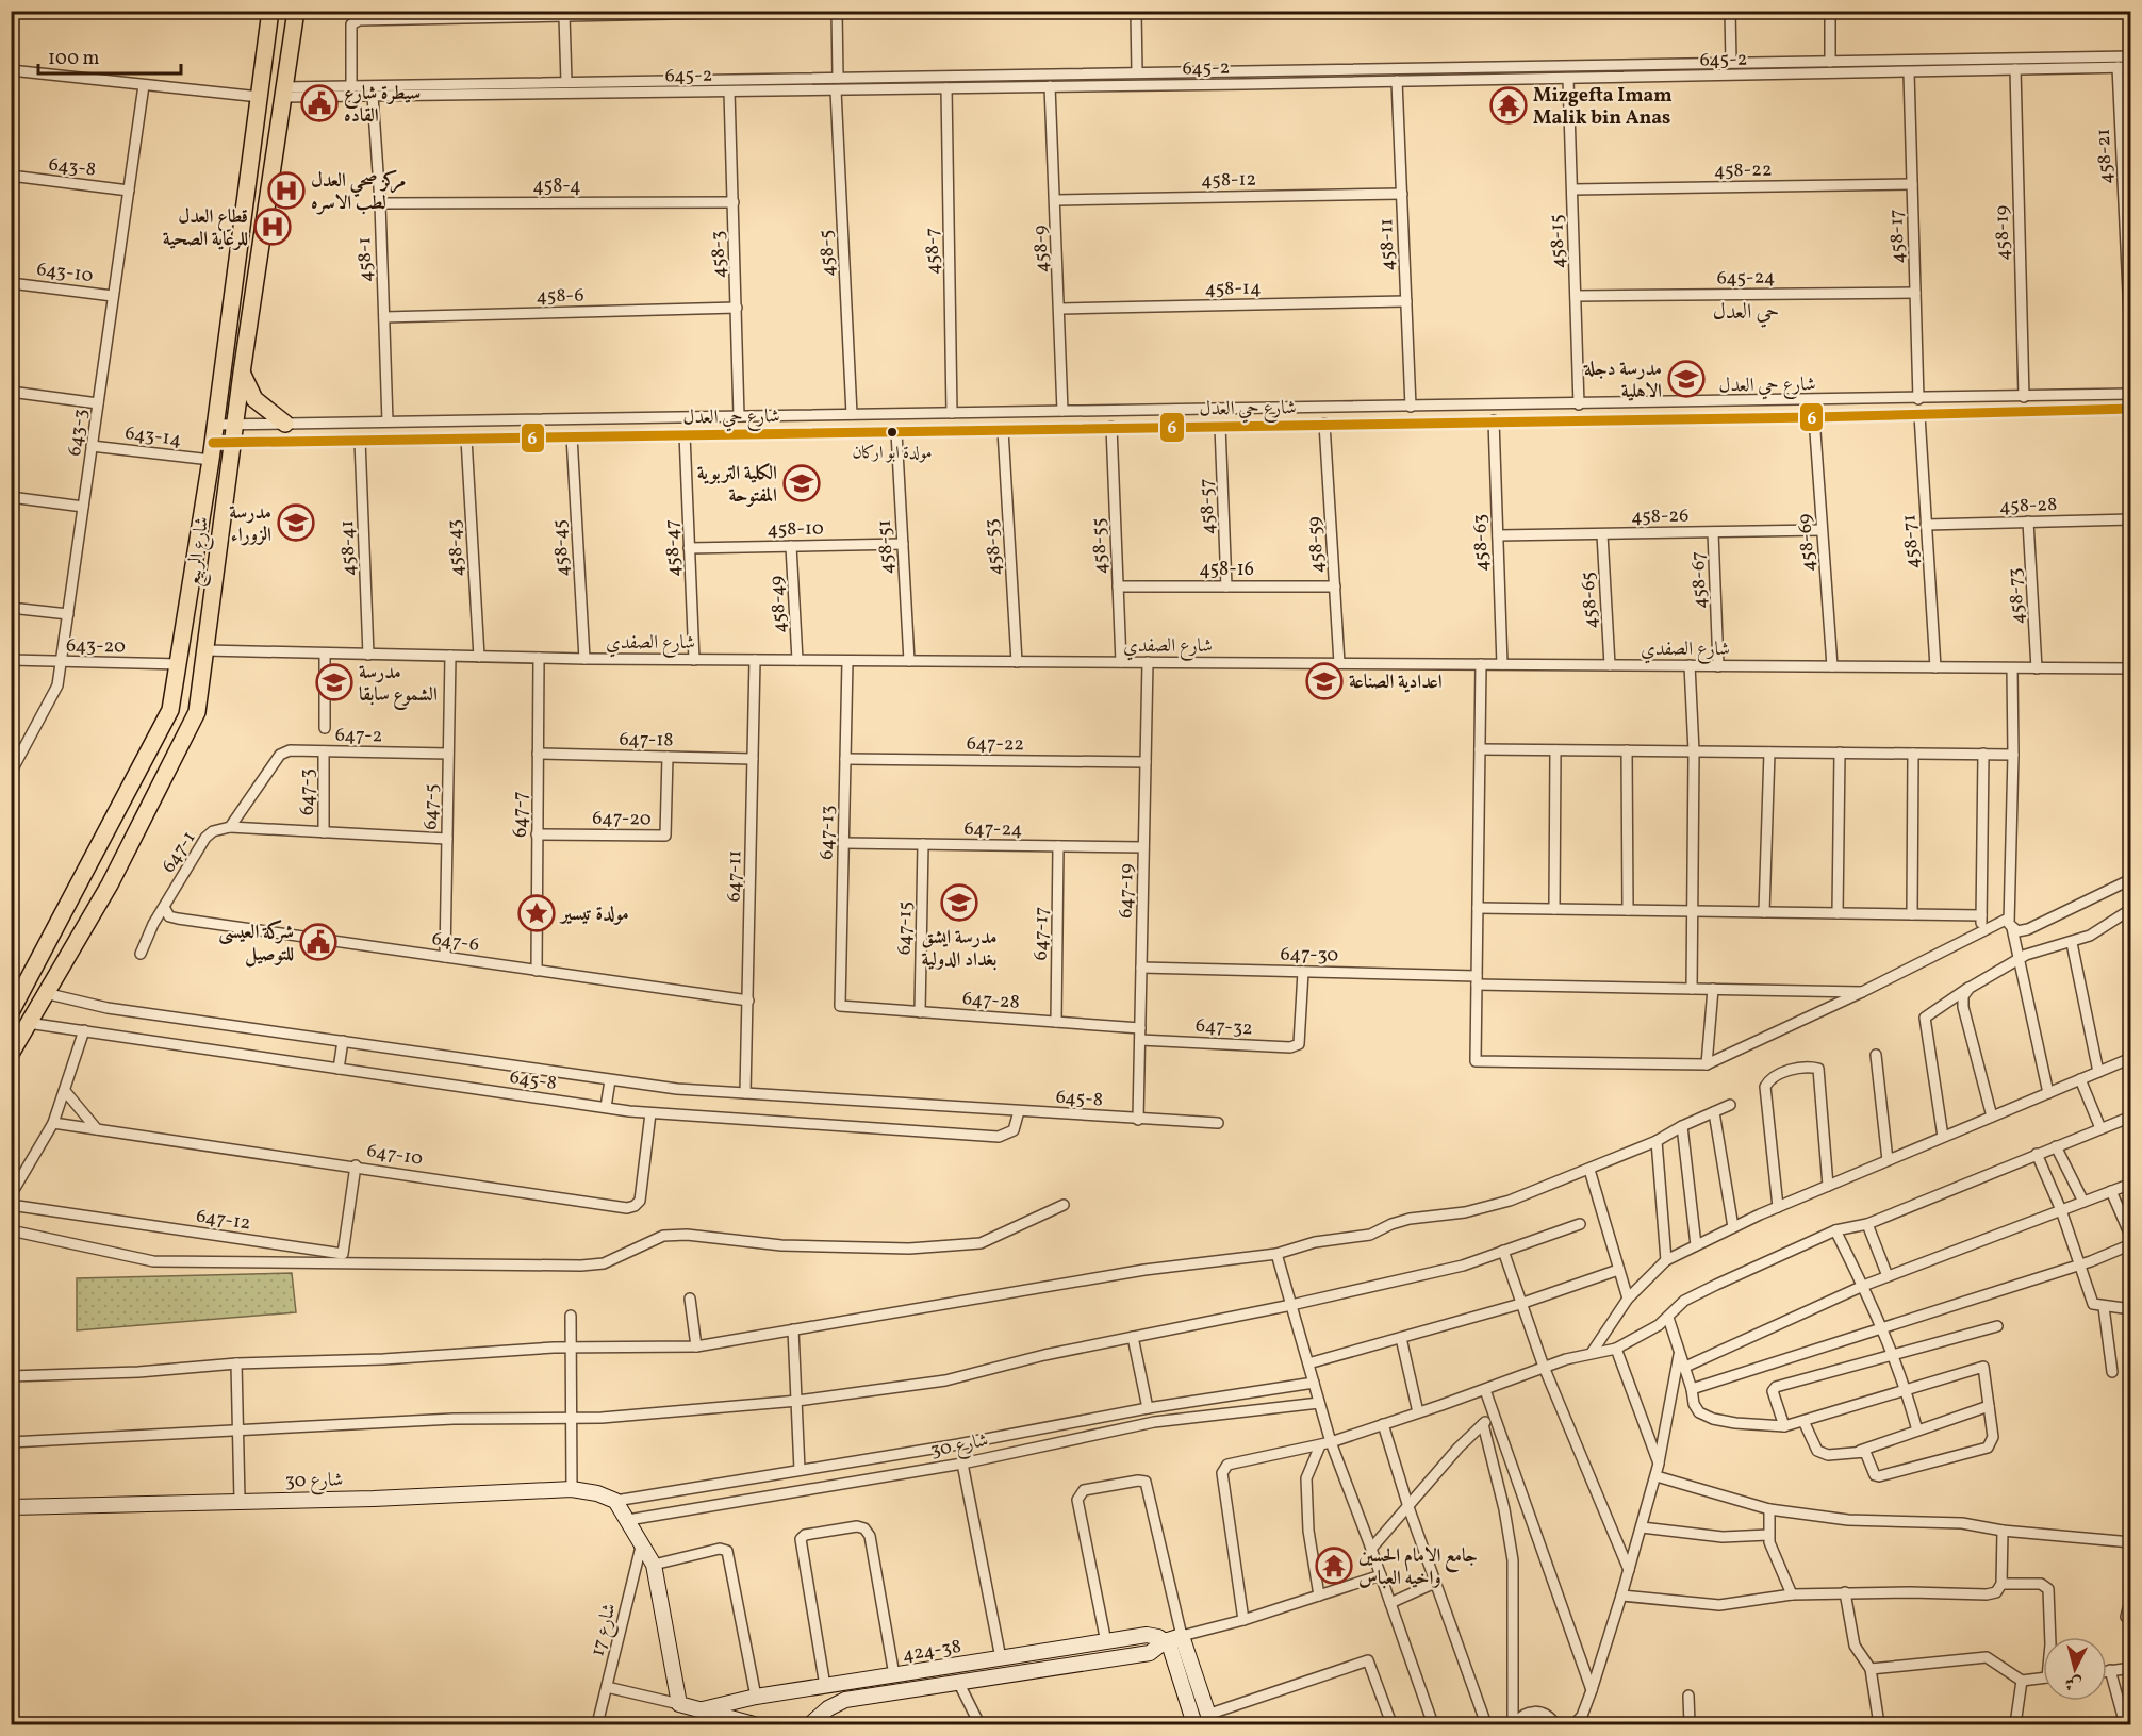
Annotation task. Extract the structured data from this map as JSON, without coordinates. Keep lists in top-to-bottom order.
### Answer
{
  "streets": {
    "main road": ["شارع الربيع"],
    "street": [
      "645-2",
      "458-21",
      "643-8",
      "458-22",
      "458-12",
      "458-4",
      "458-19",
      "458-17",
      "458-15",
      "458-11",
      "458-9",
      "458-7",
      "458-5",
      "458-3",
      "458-1",
      "643-10",
      "645-24",
      "458-14",
      "458-6",
      "شارع حي العدل",
      "643-3",
      "643-14",
      "458-28",
      "458-57",
      "458-26",
      "458-10",
      "458-71",
      "458-63",
      "458-69",
      "458-59",
      "458-55",
      "458-51",
      "458-53",
      "458-41",
      "458-43",
      "458-45",
      "458-47",
      "458-16",
      "458-67",
      "458-73",
      "458-65",
      "458-49",
      "شارع الصفدي",
      "643-20",
      "647-2",
      "647-18",
      "647-22",
      "647-3",
      "647-5",
      "647-7",
      "647-20",
      "647-24",
      "647-13",
      "647-1",
      "647-11",
      "647-19",
      "647-15",
      "647-17",
      "647-6",
      "647-30",
      "647-28",
      "647-32",
      "645-8",
      "647-10",
      "647-12",
      "شارع 30",
      "شارع 17",
      "424-38"
    ]
  },
  "crossings": [
    ["645-2", "458-21"],
    ["645-2", "458-19"],
    ["645-2", "458-17"],
    ["645-2", "458-15"],
    ["645-2", "458-11"],
    ["645-2", "458-9"],
    ["645-2", "458-7"],
    ["645-2", "458-5"],
    ["645-2", "458-3"],
    ["645-2", "458-1"],
    ["645-2", "شارع الربيع"],
    ["643-8", "643-3"],
    ["458-22", "458-17"],
    ["458-22", "458-15"],
    ["458-12", "458-11"],
    ["458-12", "458-9"],
    ["458-4", "458-3"],
    ["458-4", "458-1"],
    ["458-19", "شارع حي العدل"],
    ["458-17", "645-24"],
    ["458-17", "شارع حي العدل"],
    ["458-15", "645-24"],
    ["458-15", "شارع حي العدل"],
    ["458-11", "458-14"],
    ["458-11", "شارع حي العدل"],
    ["458-9", "458-14"],
    ["458-9", "شارع حي العدل"],
    ["458-7", "شارع حي العدل"],
    ["458-5", "شارع حي العدل"],
    ["458-3", "458-6"],
    ["458-3", "شارع حي العدل"],
    ["458-1", "458-6"],
    ["458-1", "شارع حي العدل"],
    ["643-10", "643-3"],
    ["شارع حي العدل", "458-57"],
    ["شارع حي العدل", "458-71"],
    ["شارع حي العدل", "458-63"],
    ["شارع حي العدل", "458-69"],
    ["شارع حي العدل", "458-59"],
    ["شارع حي العدل", "458-55"],
    ["شارع حي العدل", "458-51"],
    ["شارع حي العدل", "458-53"],
    ["شارع حي العدل", "458-41"],
    ["شارع حي العدل", "458-43"],
    ["شارع حي العدل", "458-45"],
    ["شارع حي العدل", "458-47"],
    ["شارع حي العدل", "شارع الربيع"],
    ["643-3", "643-14"],
    ["643-3", "643-20"],
    ["643-14", "شارع الربيع"],
    ["458-28", "458-71"],
    ["458-28", "458-73"],
    ["458-57", "458-16"],
    ["458-26", "458-63"],
    ["458-26", "458-69"],
    ["458-26", "458-67"],
    ["458-26", "458-65"],
    ["458-10", "458-51"],
    ["458-10", "458-47"],
    ["458-10", "458-49"],
    ["458-71", "شارع الصفدي"],
    ["458-63", "شارع الصفدي"],
    ["458-69", "شارع الصفدي"],
    ["458-59", "458-16"],
    ["458-59", "شارع الصفدي"],
    ["458-55", "458-16"],
    ["458-55", "شارع الصفدي"],
    ["458-51", "شارع الصفدي"],
    ["458-53", "شارع الصفدي"],
    ["458-41", "شارع الصفدي"],
    ["458-43", "شارع الصفدي"],
    ["458-45", "شارع الصفدي"],
    ["458-47", "شارع الصفدي"],
    ["شارع الربيع", "شارع الصفدي"],
    ["شارع الربيع", "643-20"],
    ["شارع الربيع", "645-8"],
    ["458-67", "شارع الصفدي"],
    ["458-73", "شارع الصفدي"],
    ["458-65", "شارع الصفدي"],
    ["458-49", "شارع الصفدي"],
    ["شارع الصفدي", "647-5"],
    ["شارع الصفدي", "647-7"],
    ["شارع الصفدي", "647-13"],
    ["شارع الصفدي", "647-11"],
    ["شارع الصفدي", "647-19"],
    ["647-2", "647-3"],
    ["647-2", "647-5"],
    ["647-2", "647-1"],
    ["647-18", "647-7"],
    ["647-18", "647-20"],
    ["647-18", "647-11"],
    ["647-22", "647-13"],
    ["647-22", "647-19"],
    ["647-5", "647-6"],
    ["647-7", "647-20"],
    ["647-7", "647-6"],
    ["647-24", "647-13"],
    ["647-24", "647-19"],
    ["647-24", "647-15"],
    ["647-24", "647-17"],
    ["647-13", "647-28"],
    ["647-1", "647-6"],
    ["647-11", "647-6"],
    ["647-11", "645-8"],
    ["647-19", "647-30"],
    ["647-19", "647-28"],
    ["647-19", "647-32"],
    ["647-19", "645-8"],
    ["647-15", "647-28"],
    ["647-17", "647-28"],
    ["647-30", "647-32"],
    ["645-8", "647-10"],
    ["647-10", "647-12"],
    ["شارع 17", "424-38"]
  ],
  "districts": ["حي العدل"],
  "places": {
    "public building": ["سيطرة شارع القاده", "شركة العيسى للتوصيل"],
    "temple": ["Mizgefta Imam Malik bin Anas", "جامع الامام الحسين واخيه العباس"],
    "hospital": ["مركز صحي العدل لطب الاسره", "قطاع العدل للرعاية الصحية"],
    "school or university": [
      "مدرسة دجلة الاهلية",
      "الكلية التربوية المفتوحة",
      "مدرسة الزوراء",
      "اعدادية الصناعة",
      "مدرسة الشموع سابقا",
      "مدرسة ايشق بغداد الدولية"
    ],
    "other": ["مولدة ابو اركان"],
    "place": ["مولدة تيسير"]
  },
  "lines": ["transit line 6"],
  "scale_bar": "100 m",
  "north": "bottom"
}
